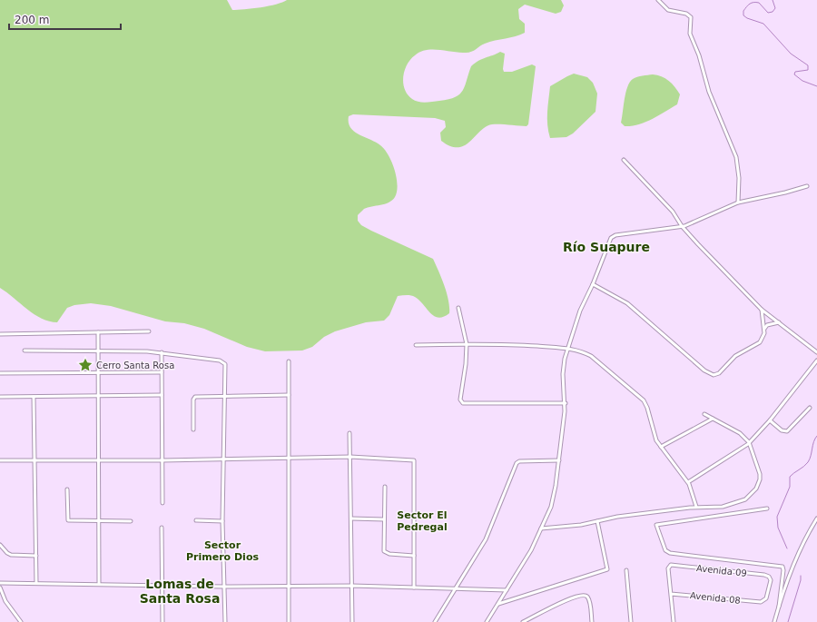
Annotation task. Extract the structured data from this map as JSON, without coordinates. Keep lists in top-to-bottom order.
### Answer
{
  "streets": {
    "street": ["Avenida 09", "Avenida 08"]
  },
  "crossings": [
    ["Avenida 09", "Avenida 08"]
  ],
  "districts": [
    "Río Suapure",
    "Sector El Pedregal",
    "Sector Primero Dios",
    "Lomas de Santa Rosa"
  ],
  "places": {
    "place": ["Cerro Santa Rosa"]
  },
  "scale_bar": "200 m"
}
